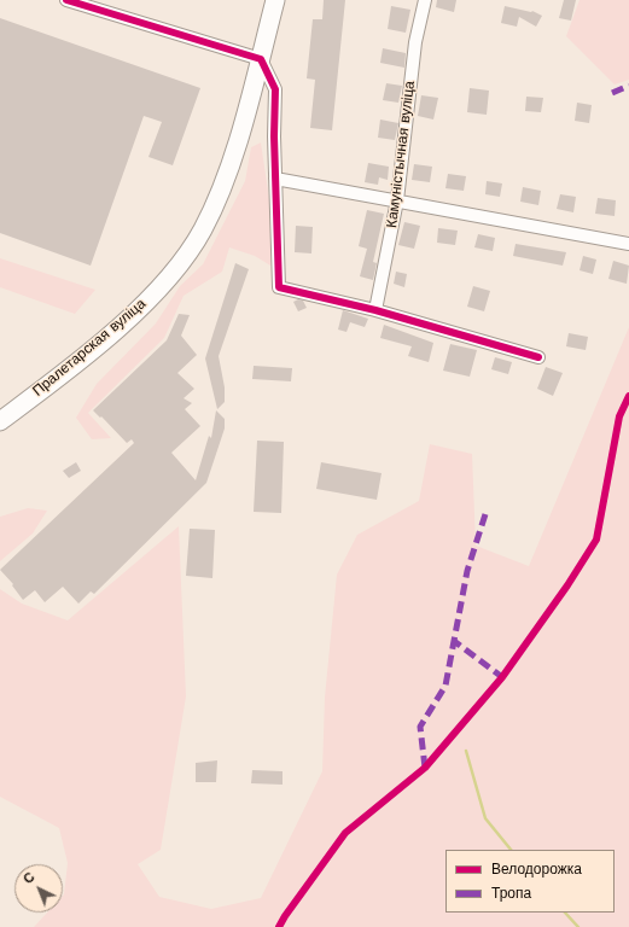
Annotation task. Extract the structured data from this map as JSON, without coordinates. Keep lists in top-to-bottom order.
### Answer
{
  "streets": {
    "main road": ["Пралетарская вуліца"],
    "street": ["Камуністычная вуліца"]
  },
  "legend": ["Велодорожка", "Тропа"],
  "north": "top left"
}
